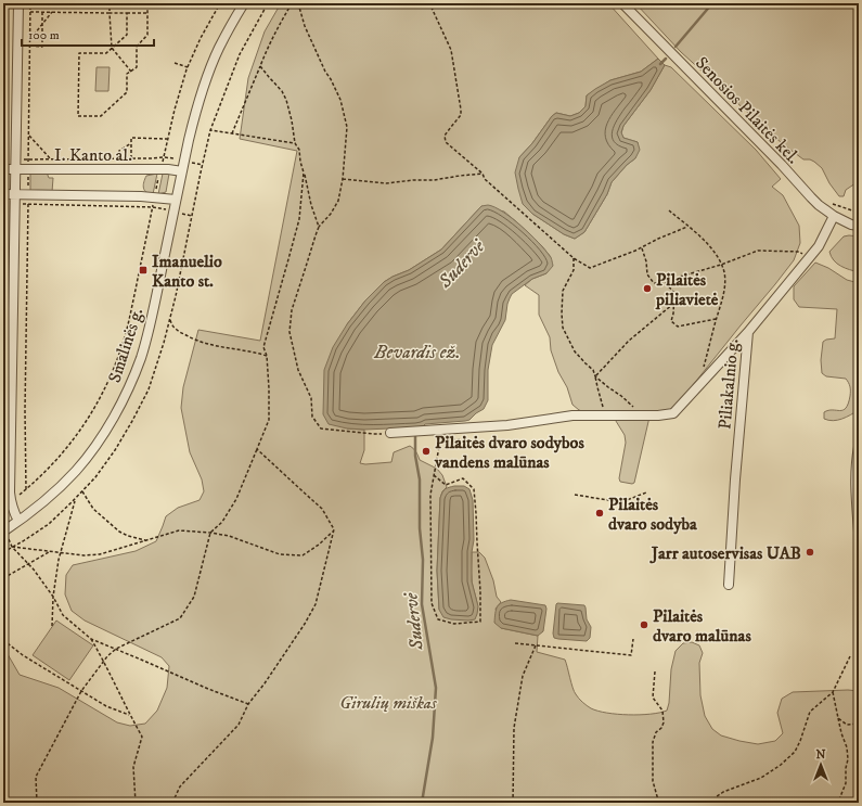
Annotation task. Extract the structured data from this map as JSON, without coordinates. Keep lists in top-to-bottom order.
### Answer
{
  "streets": {
    "street": [
      "Senosios Pilaitės kel.",
      "I. Kanto al.",
      "Smalinės g.",
      "Piliakalnio g."
    ]
  },
  "crossings": [
    ["Senosios Pilaitės kel.", "Piliakalnio g."],
    ["I. Kanto al.", "Smalinės g."]
  ],
  "water": ["Sudervė", "Bevardis ež."],
  "parks": ["Girulių miškas"],
  "places": {
    "transit": ["Imanuelio Kanto st."],
    "other": [
      "Pilaitės piliavietė",
      "Pilaitės dvaro sodybos vandens malūnas",
      "Pilaitės dvaro sodyba",
      "Jarr autoservisas UAB",
      "Pilaitės dvaro malūnas"
    ]
  },
  "scale_bar": "100 m",
  "north": "top"
}
